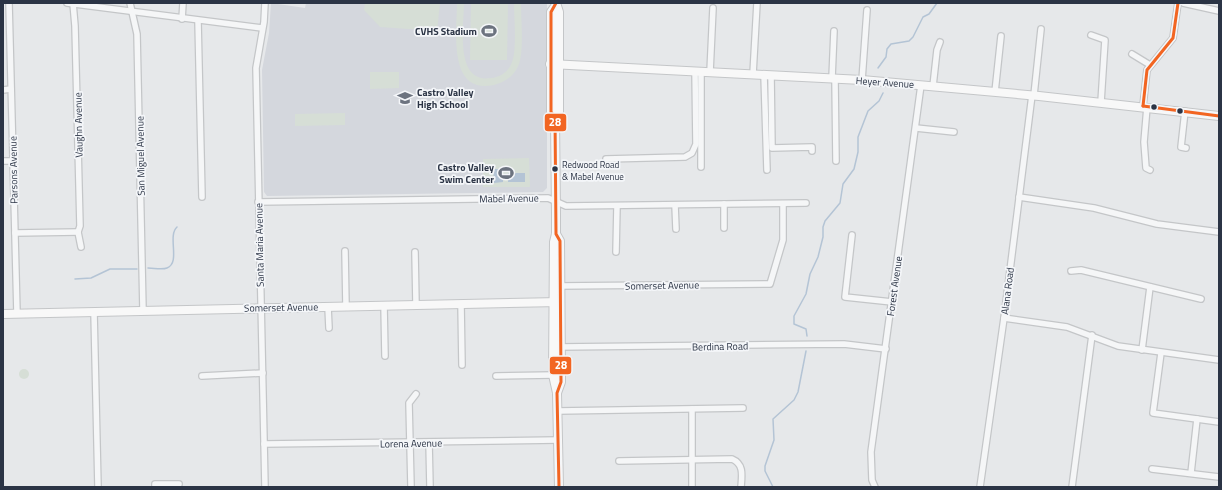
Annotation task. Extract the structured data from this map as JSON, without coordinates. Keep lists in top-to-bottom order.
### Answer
{
  "streets": {
    "street": [
      "Heyer Avenue",
      "Vaughn Avenue",
      "San Miguel Avenue",
      "Parsons Avenue",
      "Mabel Avenue",
      "Santa Maria Avenue",
      "Somerset Avenue",
      "Forest Avenue",
      "Alana Road",
      "Berdina Road",
      "Lorena Avenue"
    ]
  },
  "crossings": [
    ["Heyer Avenue", "Forest Avenue"],
    ["Heyer Avenue", "Alana Road"],
    ["San Miguel Avenue", "Somerset Avenue"],
    ["Parsons Avenue", "Somerset Avenue"],
    ["Mabel Avenue", "Santa Maria Avenue"],
    ["Mabel Avenue", "Somerset Avenue"],
    ["Santa Maria Avenue", "Somerset Avenue"],
    ["Santa Maria Avenue", "Lorena Avenue"],
    ["Forest Avenue", "Berdina Road"]
  ],
  "places": {
    "sports": ["CVHS Stadium", "Castro Valley Swim Center"],
    "school or university": ["Castro Valley High School"],
    "other": ["Redwood Road & Mabel Avenue"]
  },
  "lines": ["transit line 28"]
}
